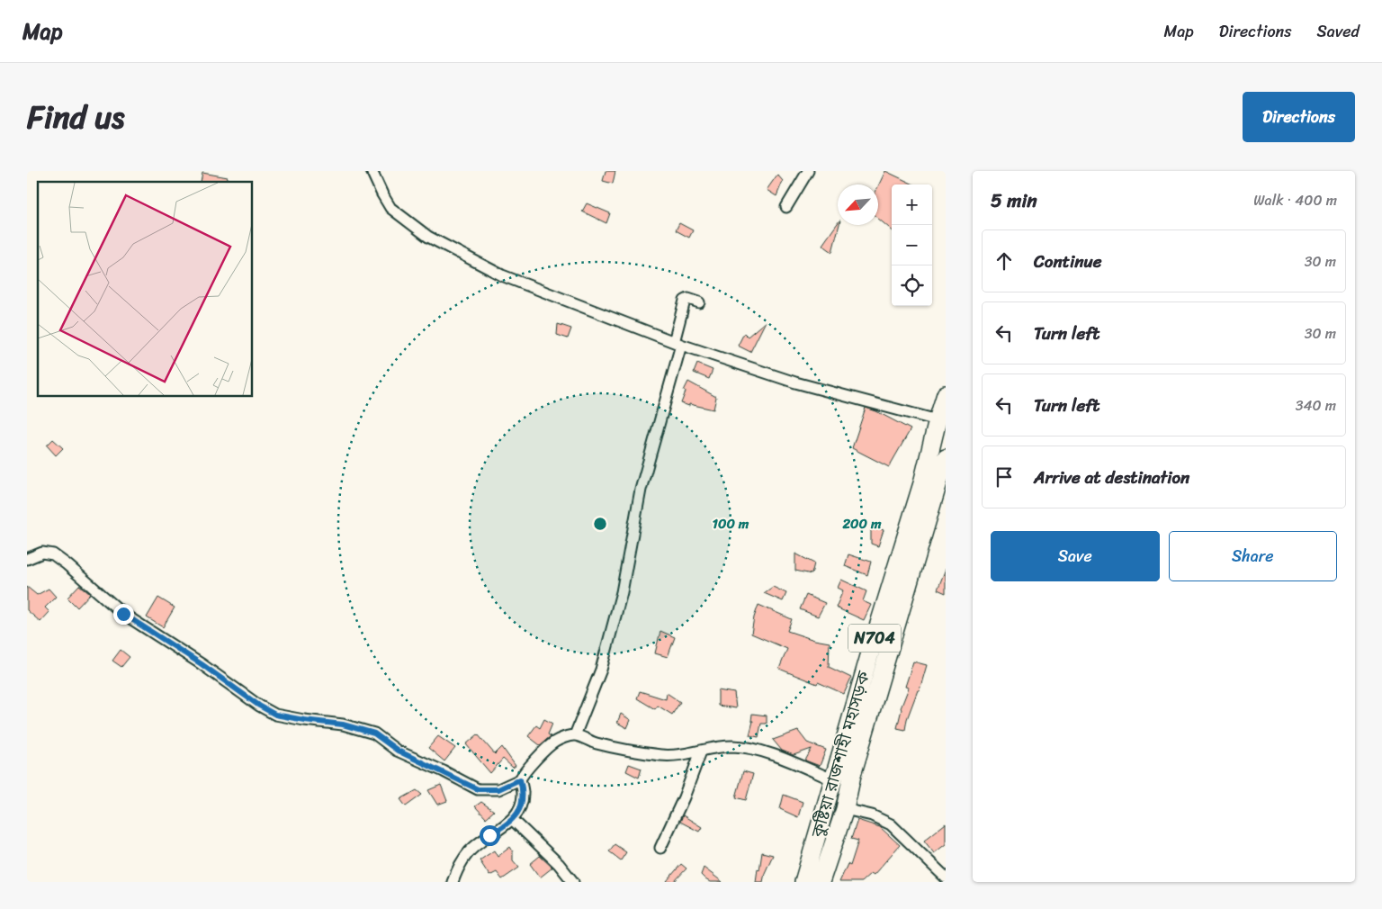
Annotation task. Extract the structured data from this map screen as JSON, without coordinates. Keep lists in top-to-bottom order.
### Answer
{
  "streets": {
    "highway": ["N704", "কুষ্টিয়া রাজশাহী মহাসড়ক"]
  },
  "north": "bottom left",
  "page": {
    "header": "Map",
    "nav": ["Map", "Directions", "Saved"],
    "title": "Find us",
    "buttons": [
      "Directions",
      ["Save", "Share"]
    ],
    "heading": ["5 min", "Walk · 400 m"],
    "map_buttons": ["+", "−"],
    "list": [
      ["Continue", "30 m"],
      ["Turn left", "30 m"],
      ["Turn left", "340 m"],
      "Arrive at destination"
    ]
  },
  "rings": ["100 m", "200 m"]
}
